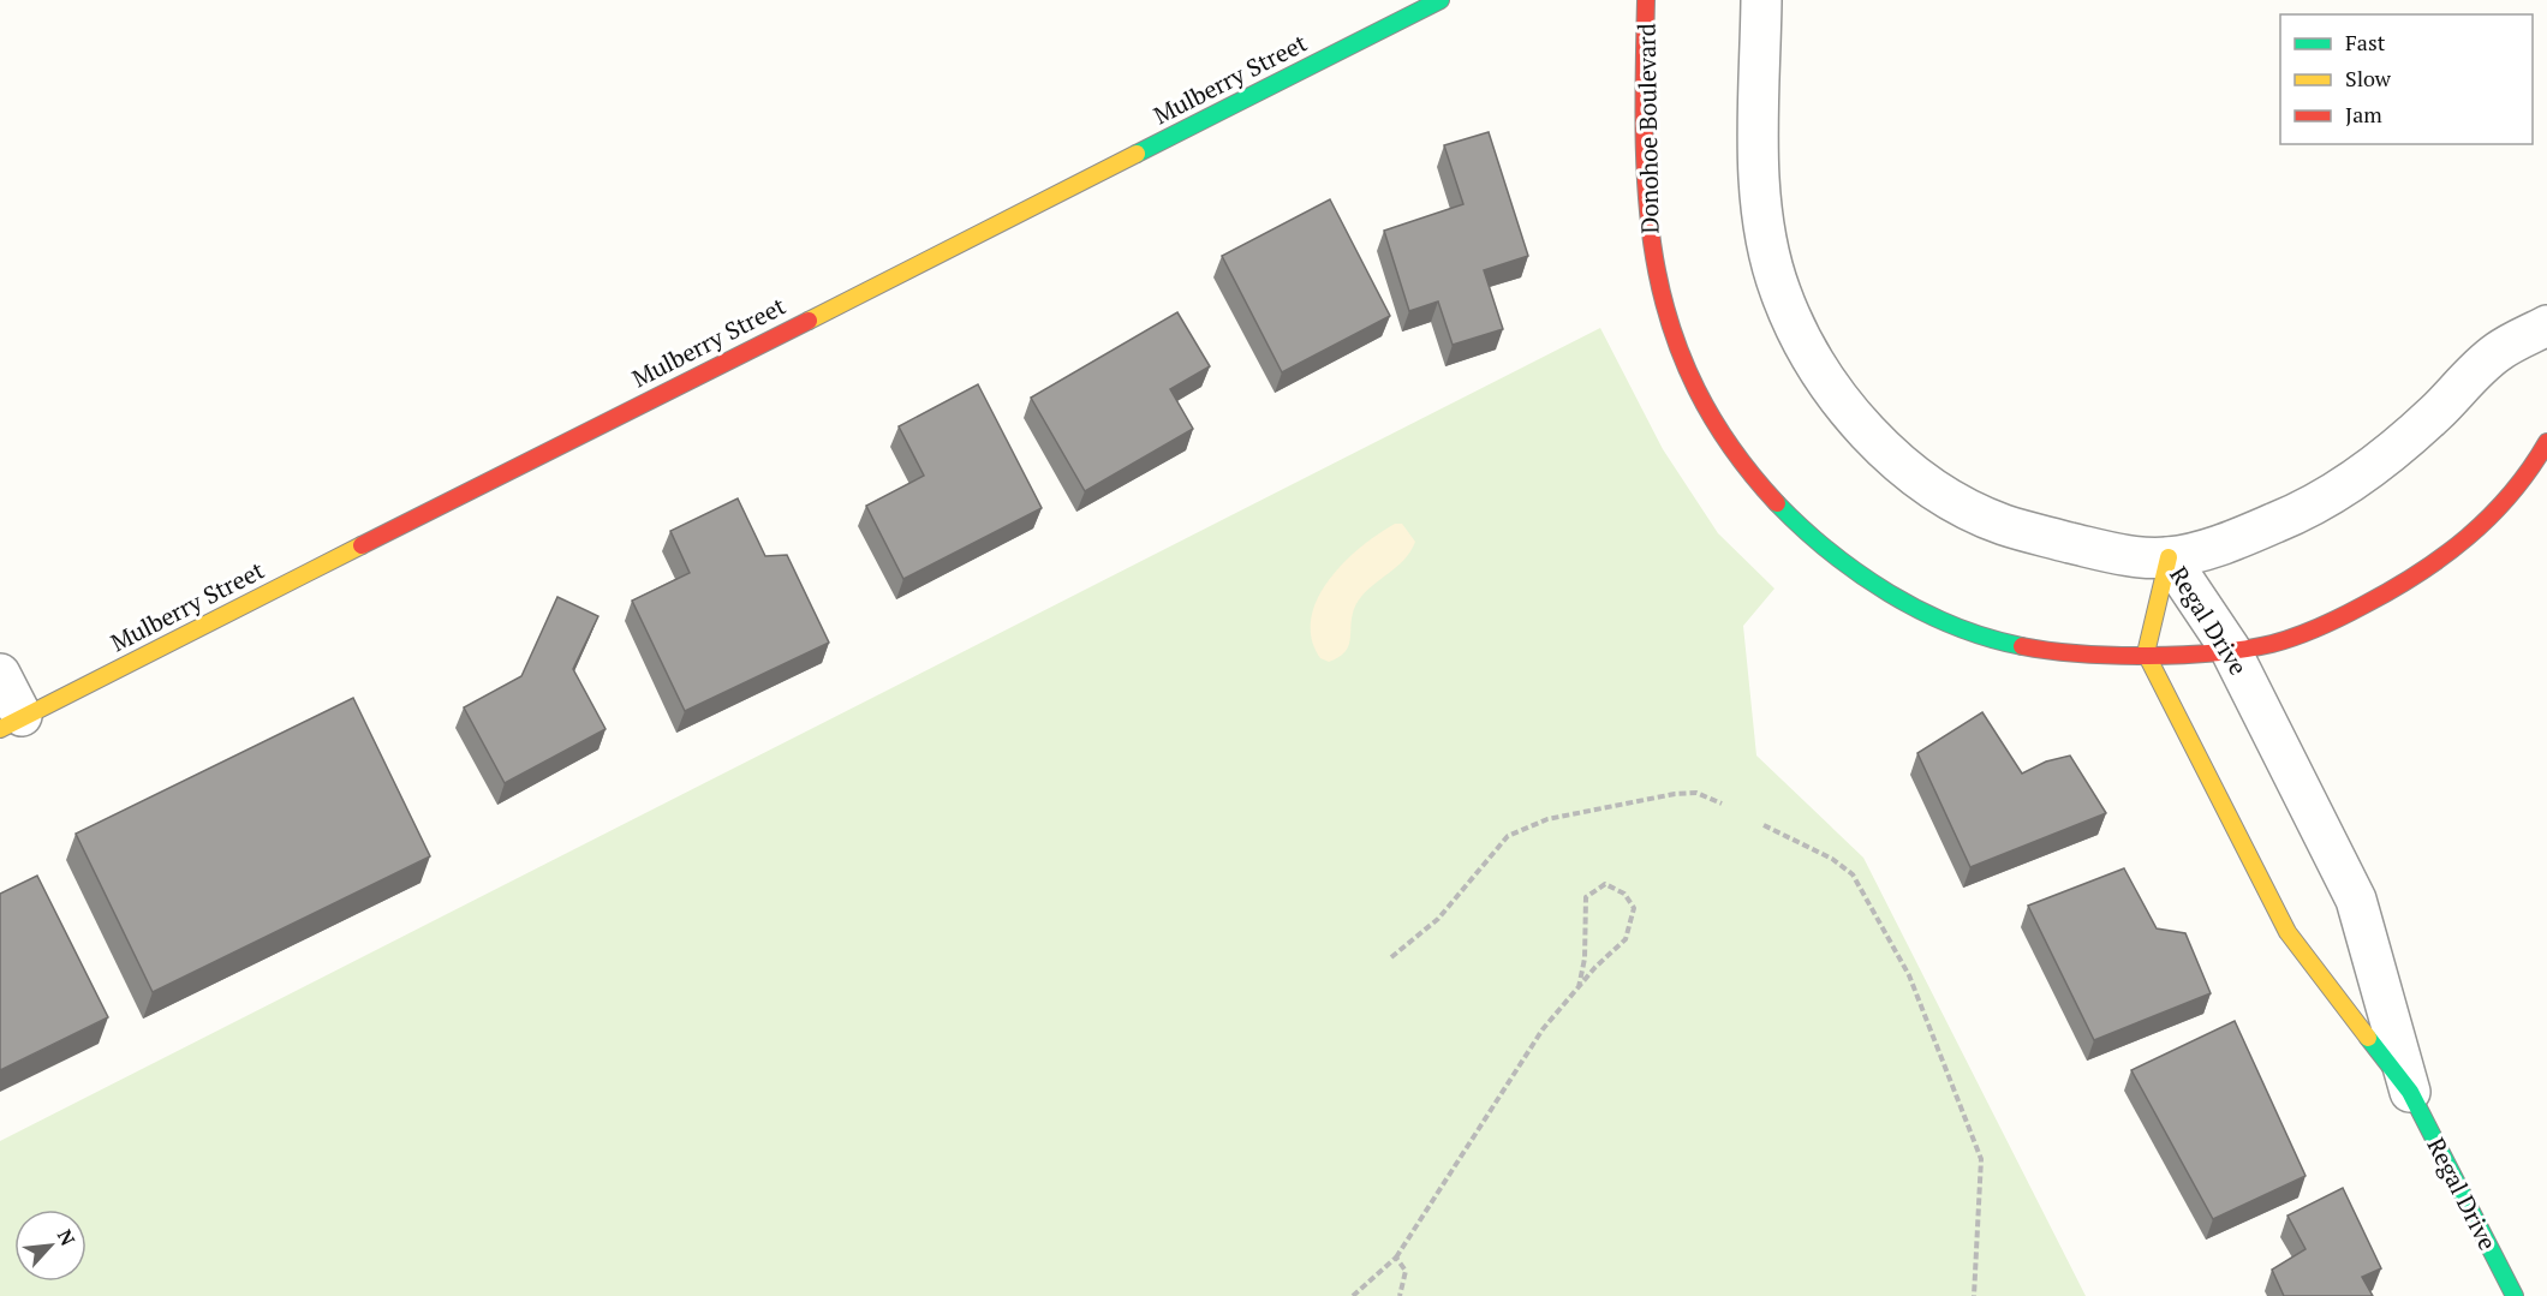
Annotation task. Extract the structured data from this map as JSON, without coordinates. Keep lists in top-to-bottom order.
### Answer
{
  "streets": {
    "street": ["Mulberry Street", "Donohoe Boulevard", "Regal Drive"]
  },
  "crossings": [
    ["Donohoe Boulevard", "Regal Drive"]
  ],
  "legend": ["Fast", "Slow", "Jam"],
  "north": "top right"
}
